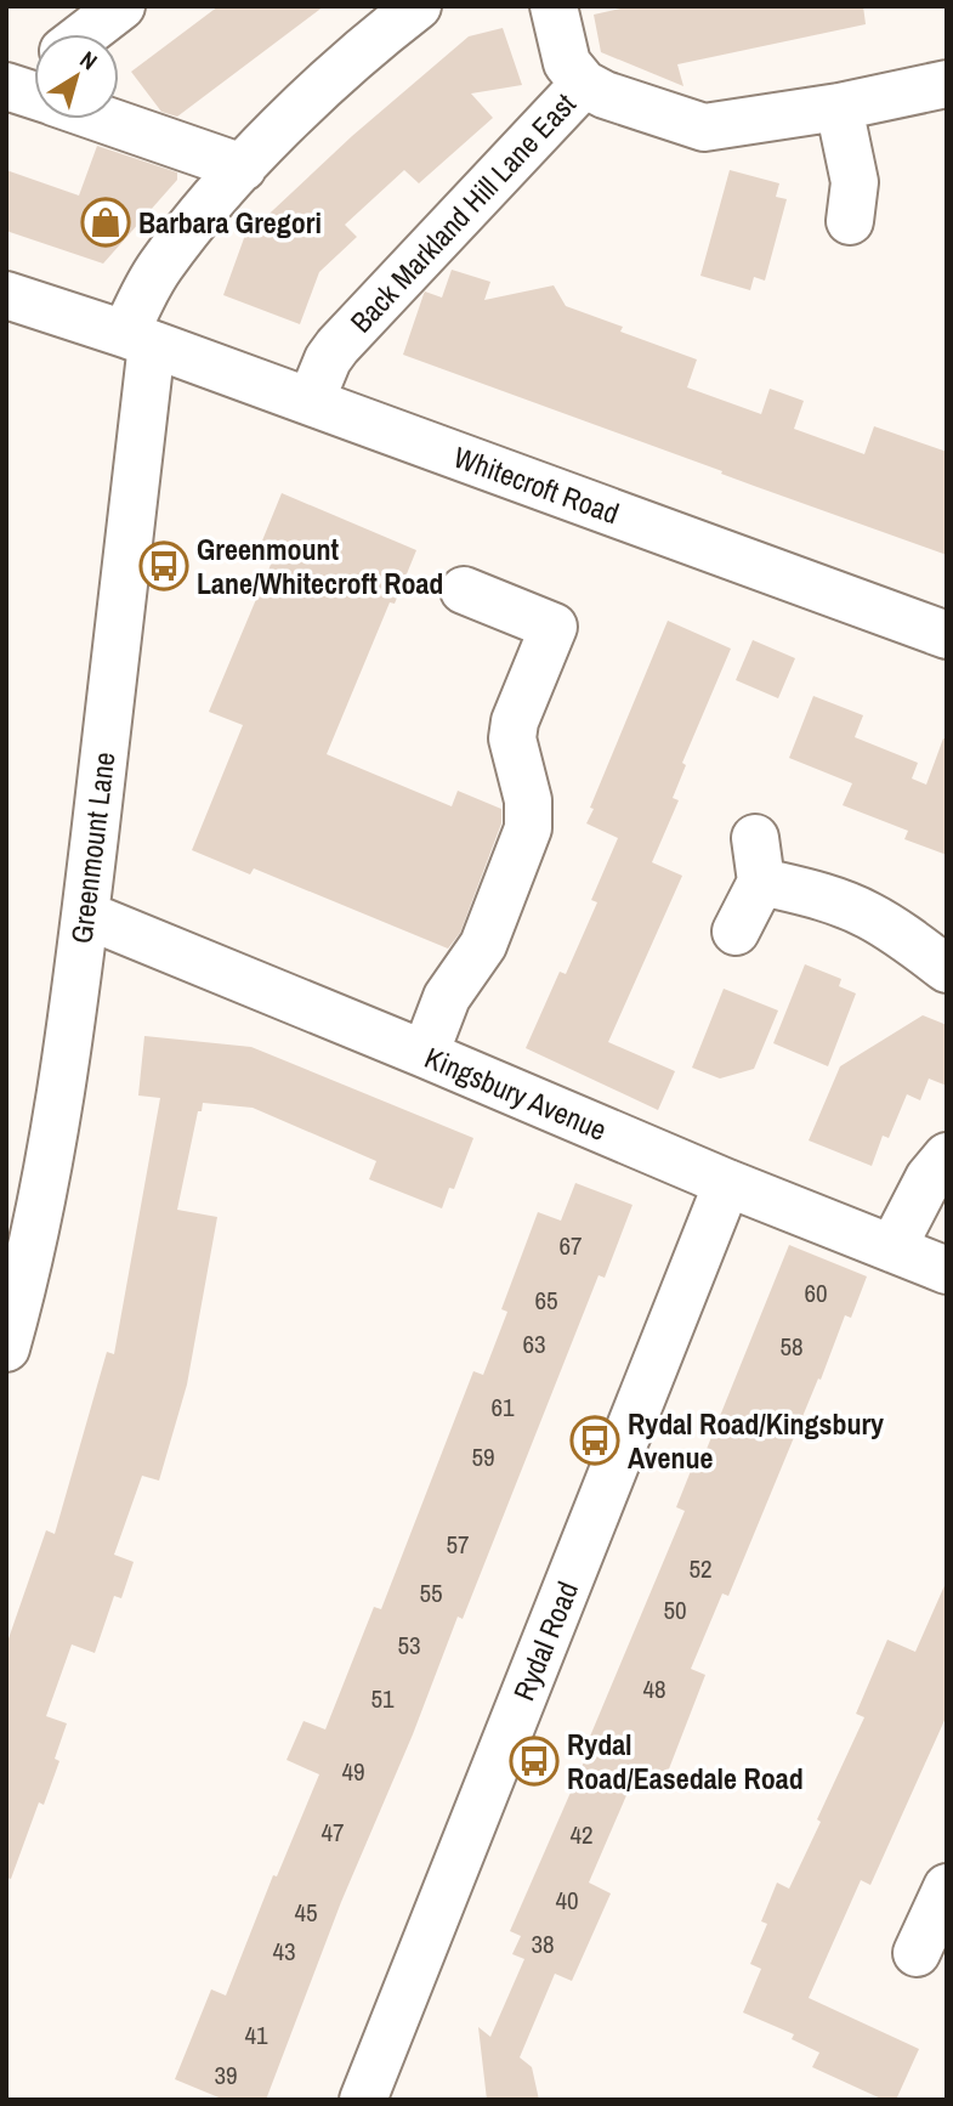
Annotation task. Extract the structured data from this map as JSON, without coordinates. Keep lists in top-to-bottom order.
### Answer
{
  "streets": {
    "street": [
      "Back Markland Hill Lane East",
      "Whitecroft Road",
      "Greenmount Lane",
      "Kingsbury Avenue",
      "Rydal Road"
    ]
  },
  "crossings": [
    ["Back Markland Hill Lane East", "Whitecroft Road"],
    ["Whitecroft Road", "Greenmount Lane"],
    ["Greenmount Lane", "Kingsbury Avenue"],
    ["Kingsbury Avenue", "Rydal Road"]
  ],
  "places": {
    "shop": ["Barbara Gregori"],
    "bus stop": ["Greenmount Lane/Whitecroft Road", "Rydal Road/Kingsbury Avenue", "Rydal Road/Easedale Road"]
  },
  "house_numbers": [
    "67",
    "60",
    "65",
    "63",
    "58",
    "61",
    "59",
    "57",
    "52",
    "55",
    "50",
    "53",
    "48",
    "51",
    "49",
    "47",
    "42",
    "40",
    "45",
    "38",
    "43",
    "41",
    "39"
  ],
  "north": "top right"
}
